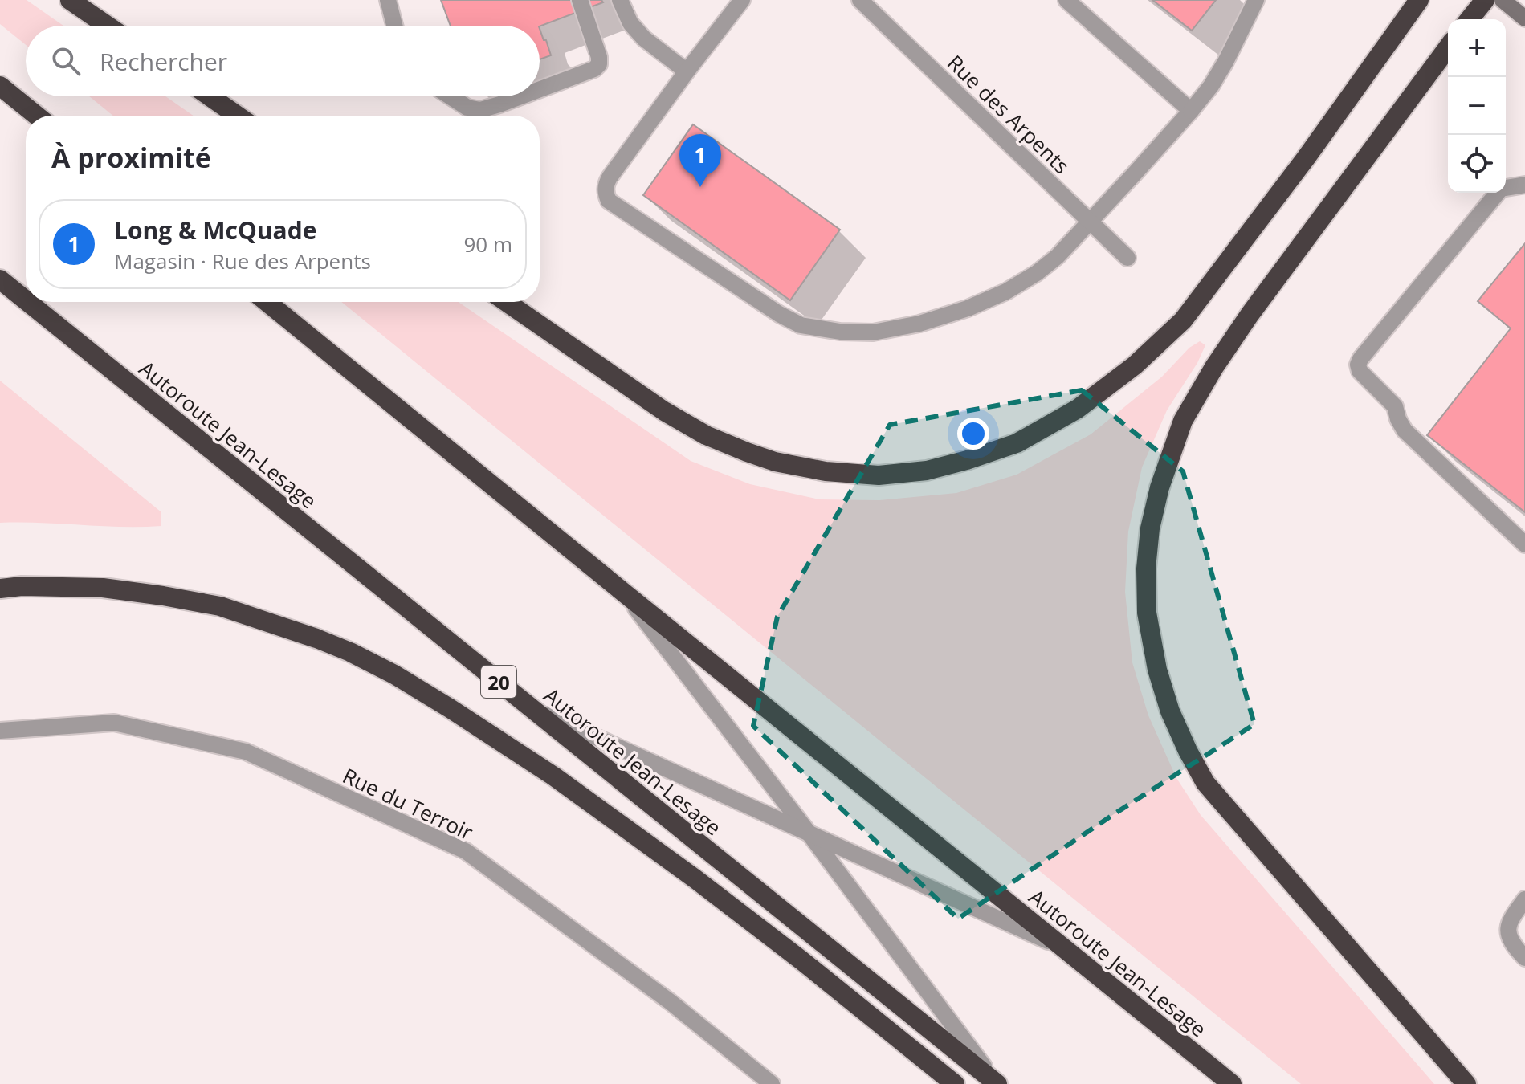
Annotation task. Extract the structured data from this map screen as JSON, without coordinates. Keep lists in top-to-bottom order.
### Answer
{
  "streets": {
    "highway": ["Autoroute Jean-Lesage", "20"],
    "street": ["Rue des Arpents", "Rue du Terroir"]
  },
  "page": {
    "map_buttons": ["+", "−"],
    "search": "Rechercher",
    "heading": "À proximité",
    "pins": "1",
    "list": [
      {
        "mark": "1",
        "name": "Long & McQuade",
        "note": "Magasin · Rue des Arpents",
        "value": "90 m"
      }
    ]
  }
}
